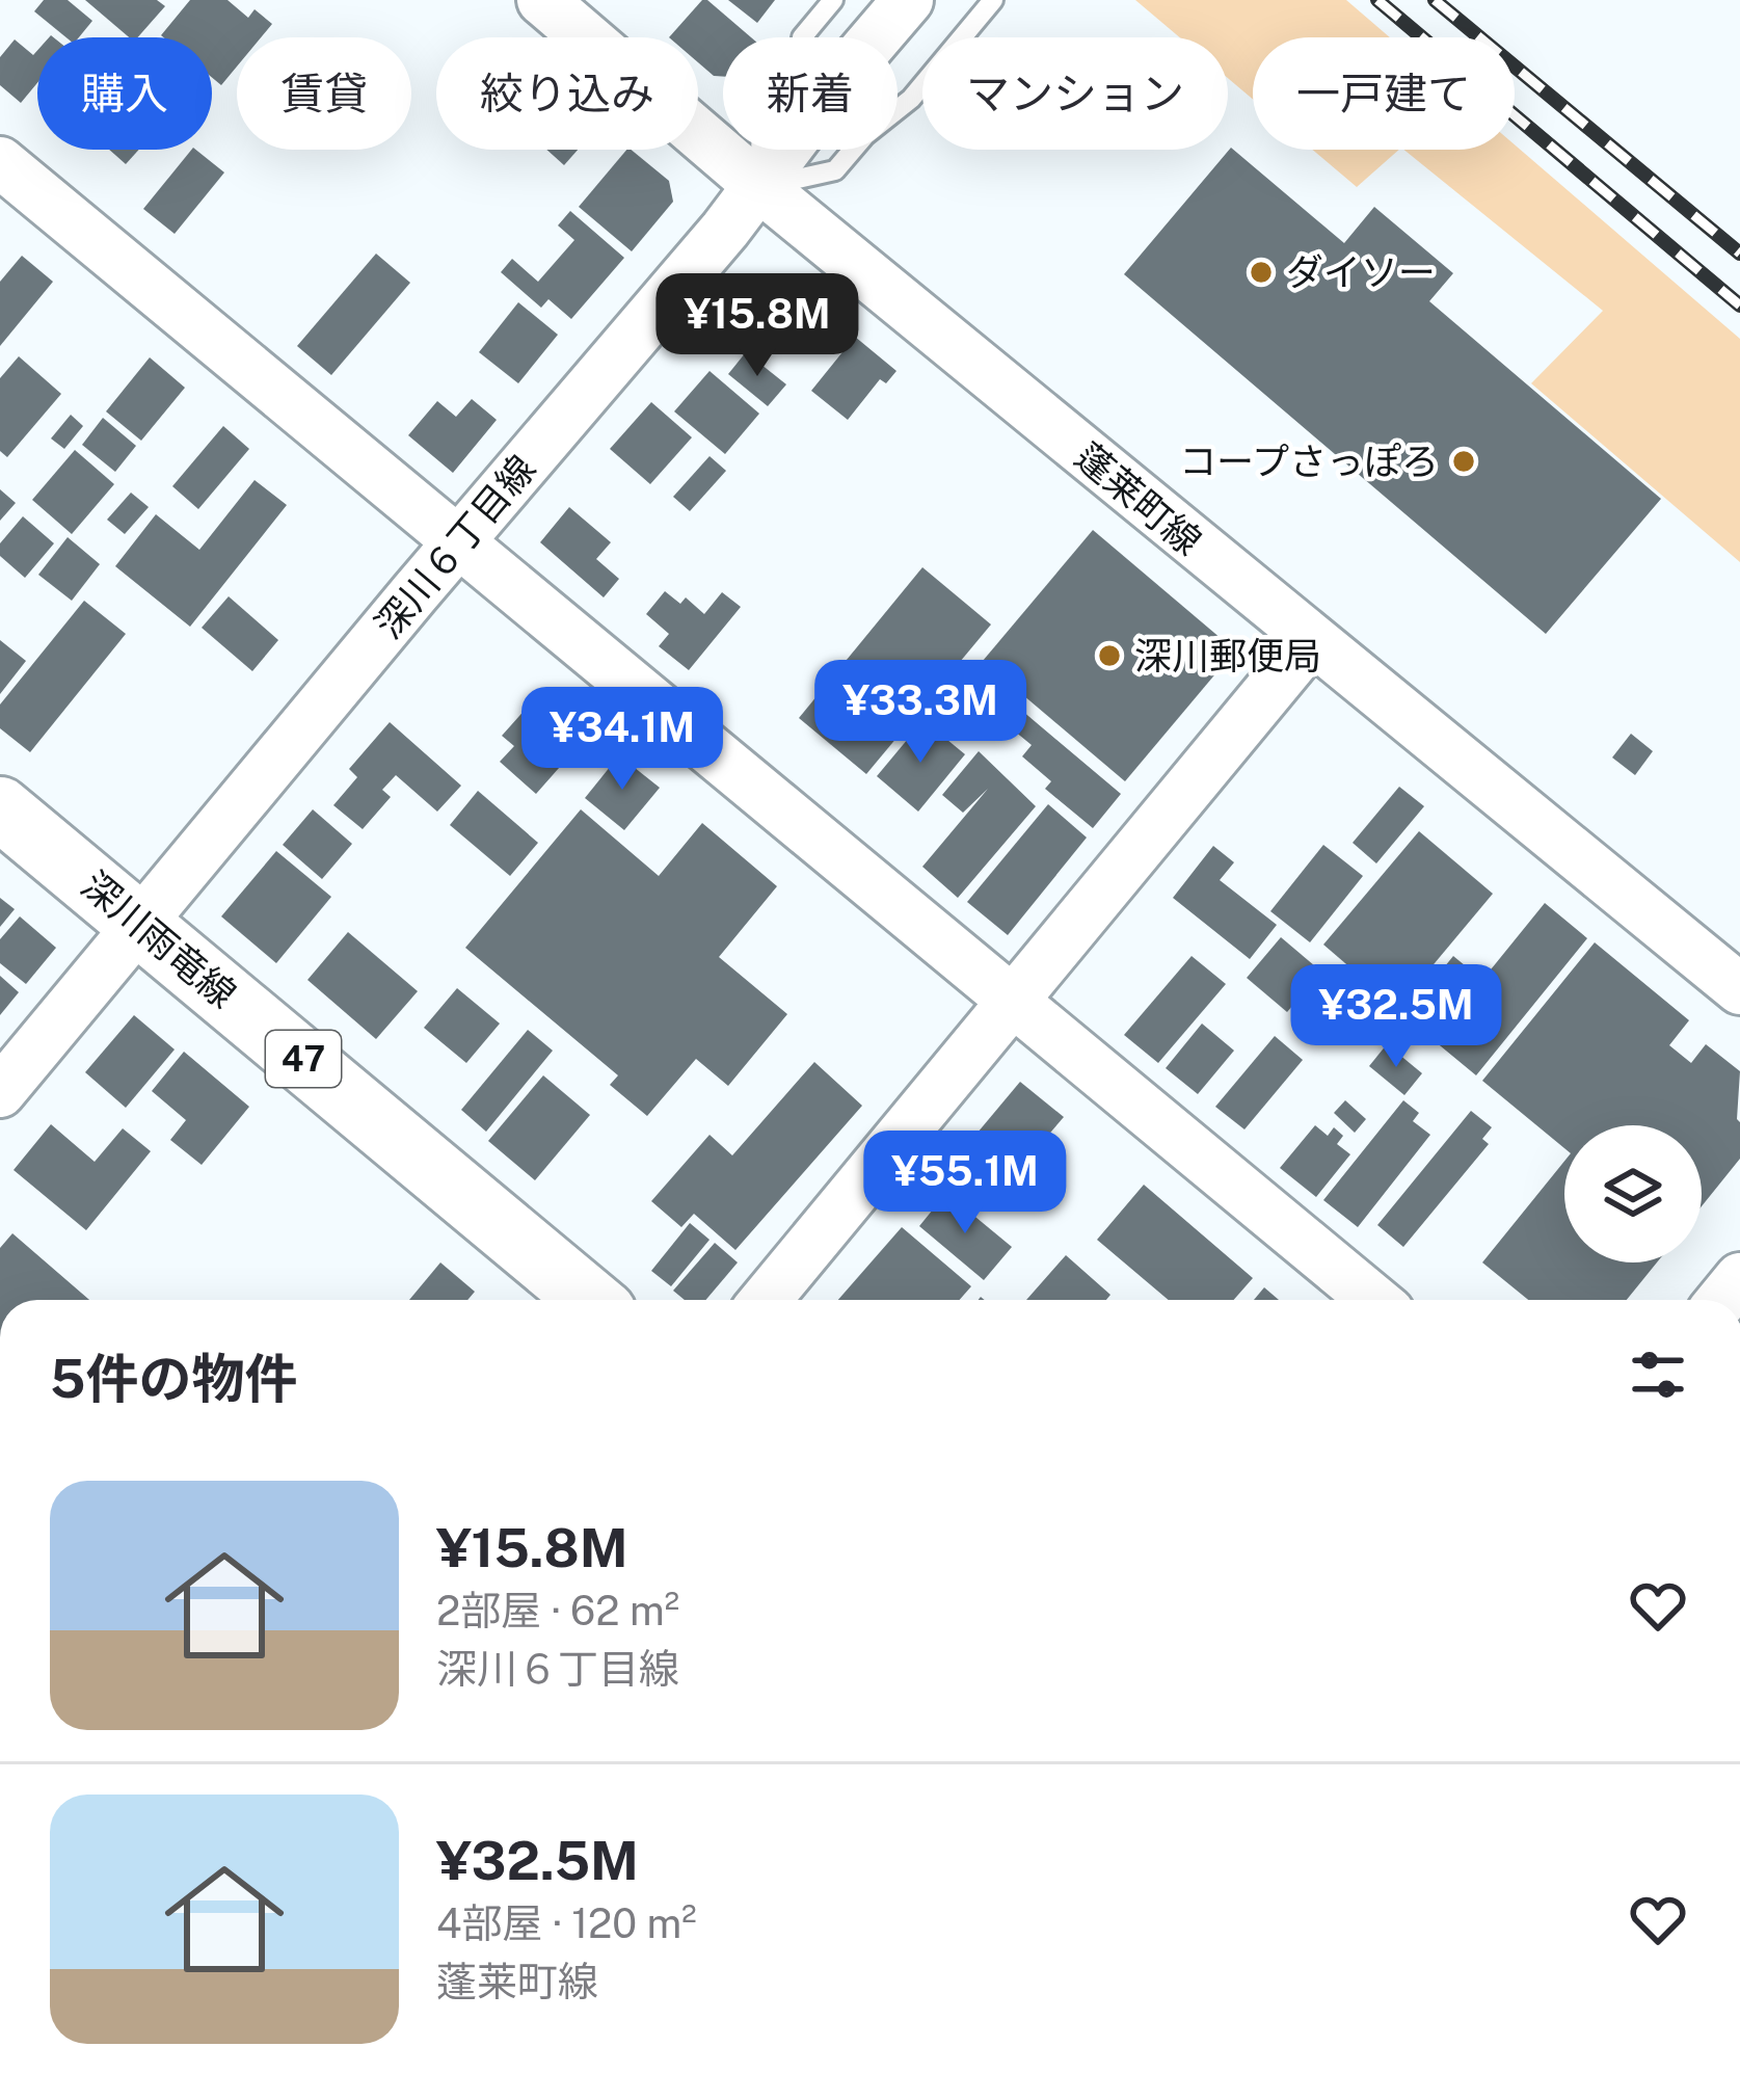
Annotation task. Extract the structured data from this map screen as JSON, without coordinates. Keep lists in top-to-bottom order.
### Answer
{
  "streets": {
    "main road": ["深川雨竜線", "47"],
    "street": ["蓬莱町線", "深川６丁目線"]
  },
  "crossings": [
    ["蓬莱町線", "深川６丁目線"],
    ["深川６丁目線", "深川雨竜線"]
  ],
  "places": ["ダイソー", "コープさっぽろ", "深川郵便局"],
  "page": {
    "chip": [
      "購入",
      "賃貸",
      "絞り込み",
      "新着",
      "マンション",
      "一戸建て"
    ],
    "price": [
      "¥15.8M",
      "¥33.3M",
      "¥34.1M",
      "¥32.5M",
      "¥55.1M"
    ],
    "heading": "5件の物件",
    "list": [
      {
        "name": "¥15.8M",
        "note": "2部屋 · 62 m² · 深川６丁目線"
      },
      {
        "name": "¥32.5M",
        "note": "4部屋 · 120 m² · 蓬莱町線"
      }
    ]
  }
}
